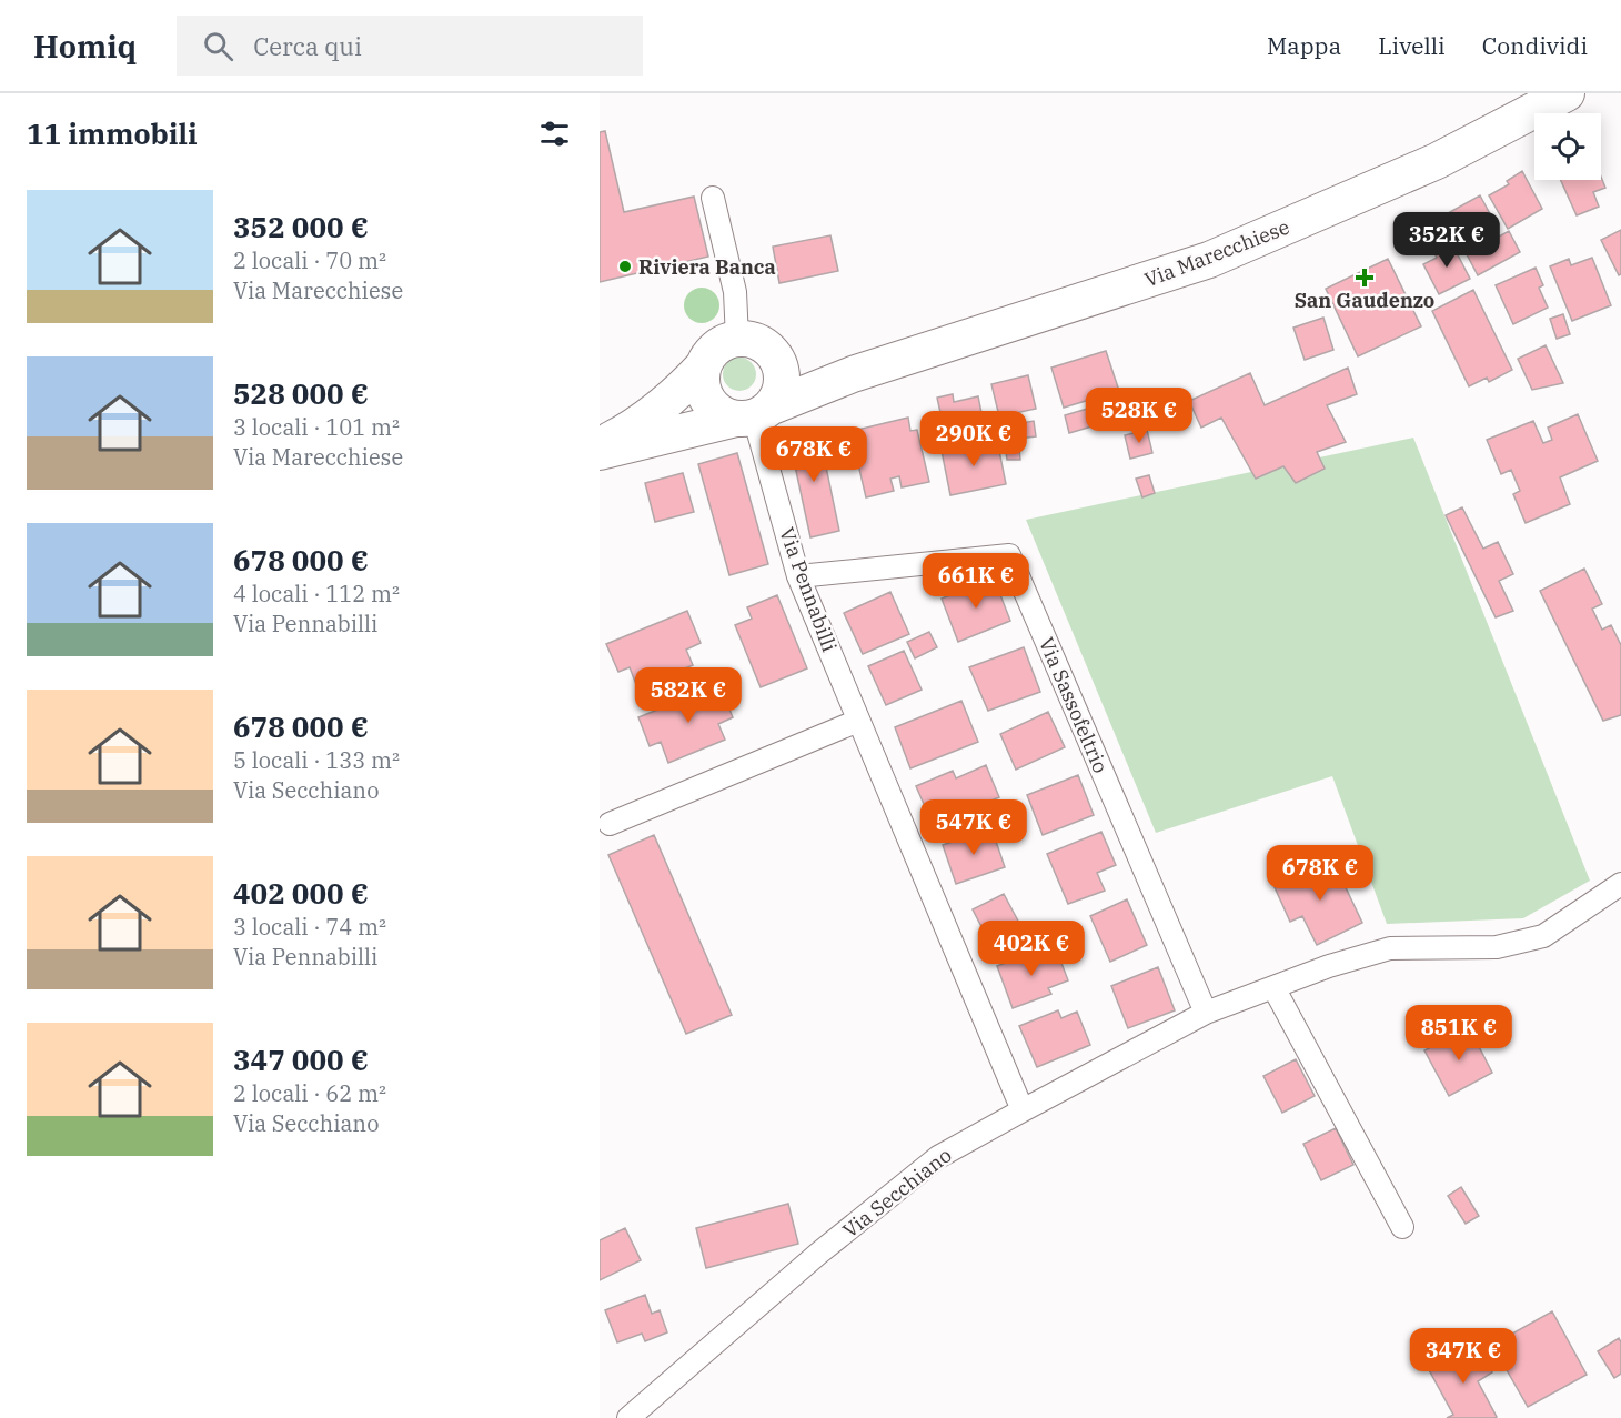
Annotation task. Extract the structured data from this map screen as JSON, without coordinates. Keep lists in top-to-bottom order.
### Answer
{
  "streets": {
    "main road": ["Via Marecchiese"],
    "street": ["Via Pennabilli", "Via Sassofeltrio", "Via Secchiano"]
  },
  "crossings": [
    ["Via Marecchiese", "Via Pennabilli"],
    ["Via Pennabilli", "Via Sassofeltrio"],
    ["Via Pennabilli", "Via Secchiano"],
    ["Via Sassofeltrio", "Via Secchiano"]
  ],
  "places": {
    "other": ["Riviera Banca"],
    "health": ["San Gaudenzo"]
  },
  "page": {
    "header": "Homiq",
    "search": "Cerca qui",
    "nav": ["Mappa", "Livelli", "Condividi"],
    "heading": "11 immobili",
    "list": [
      {
        "name": "352 000 €",
        "note": "2 locali · 70 m² · Via Marecchiese"
      },
      {
        "name": "528 000 €",
        "note": "3 locali · 101 m² · Via Marecchiese"
      },
      {
        "name": "678 000 €",
        "note": "4 locali · 112 m² · Via Pennabilli"
      },
      {
        "name": "678 000 €",
        "note": "5 locali · 133 m² · Via Secchiano"
      },
      {
        "name": "402 000 €",
        "note": "3 locali · 74 m² · Via Pennabilli"
      },
      {
        "name": "347 000 €",
        "note": "2 locali · 62 m² · Via Secchiano"
      }
    ],
    "price": [
      "352K €",
      "528K €",
      "290K €",
      "678K €",
      "661K €",
      "582K €",
      "547K €",
      "678K €",
      "402K €",
      "851K €",
      "347K €"
    ]
  }
}
